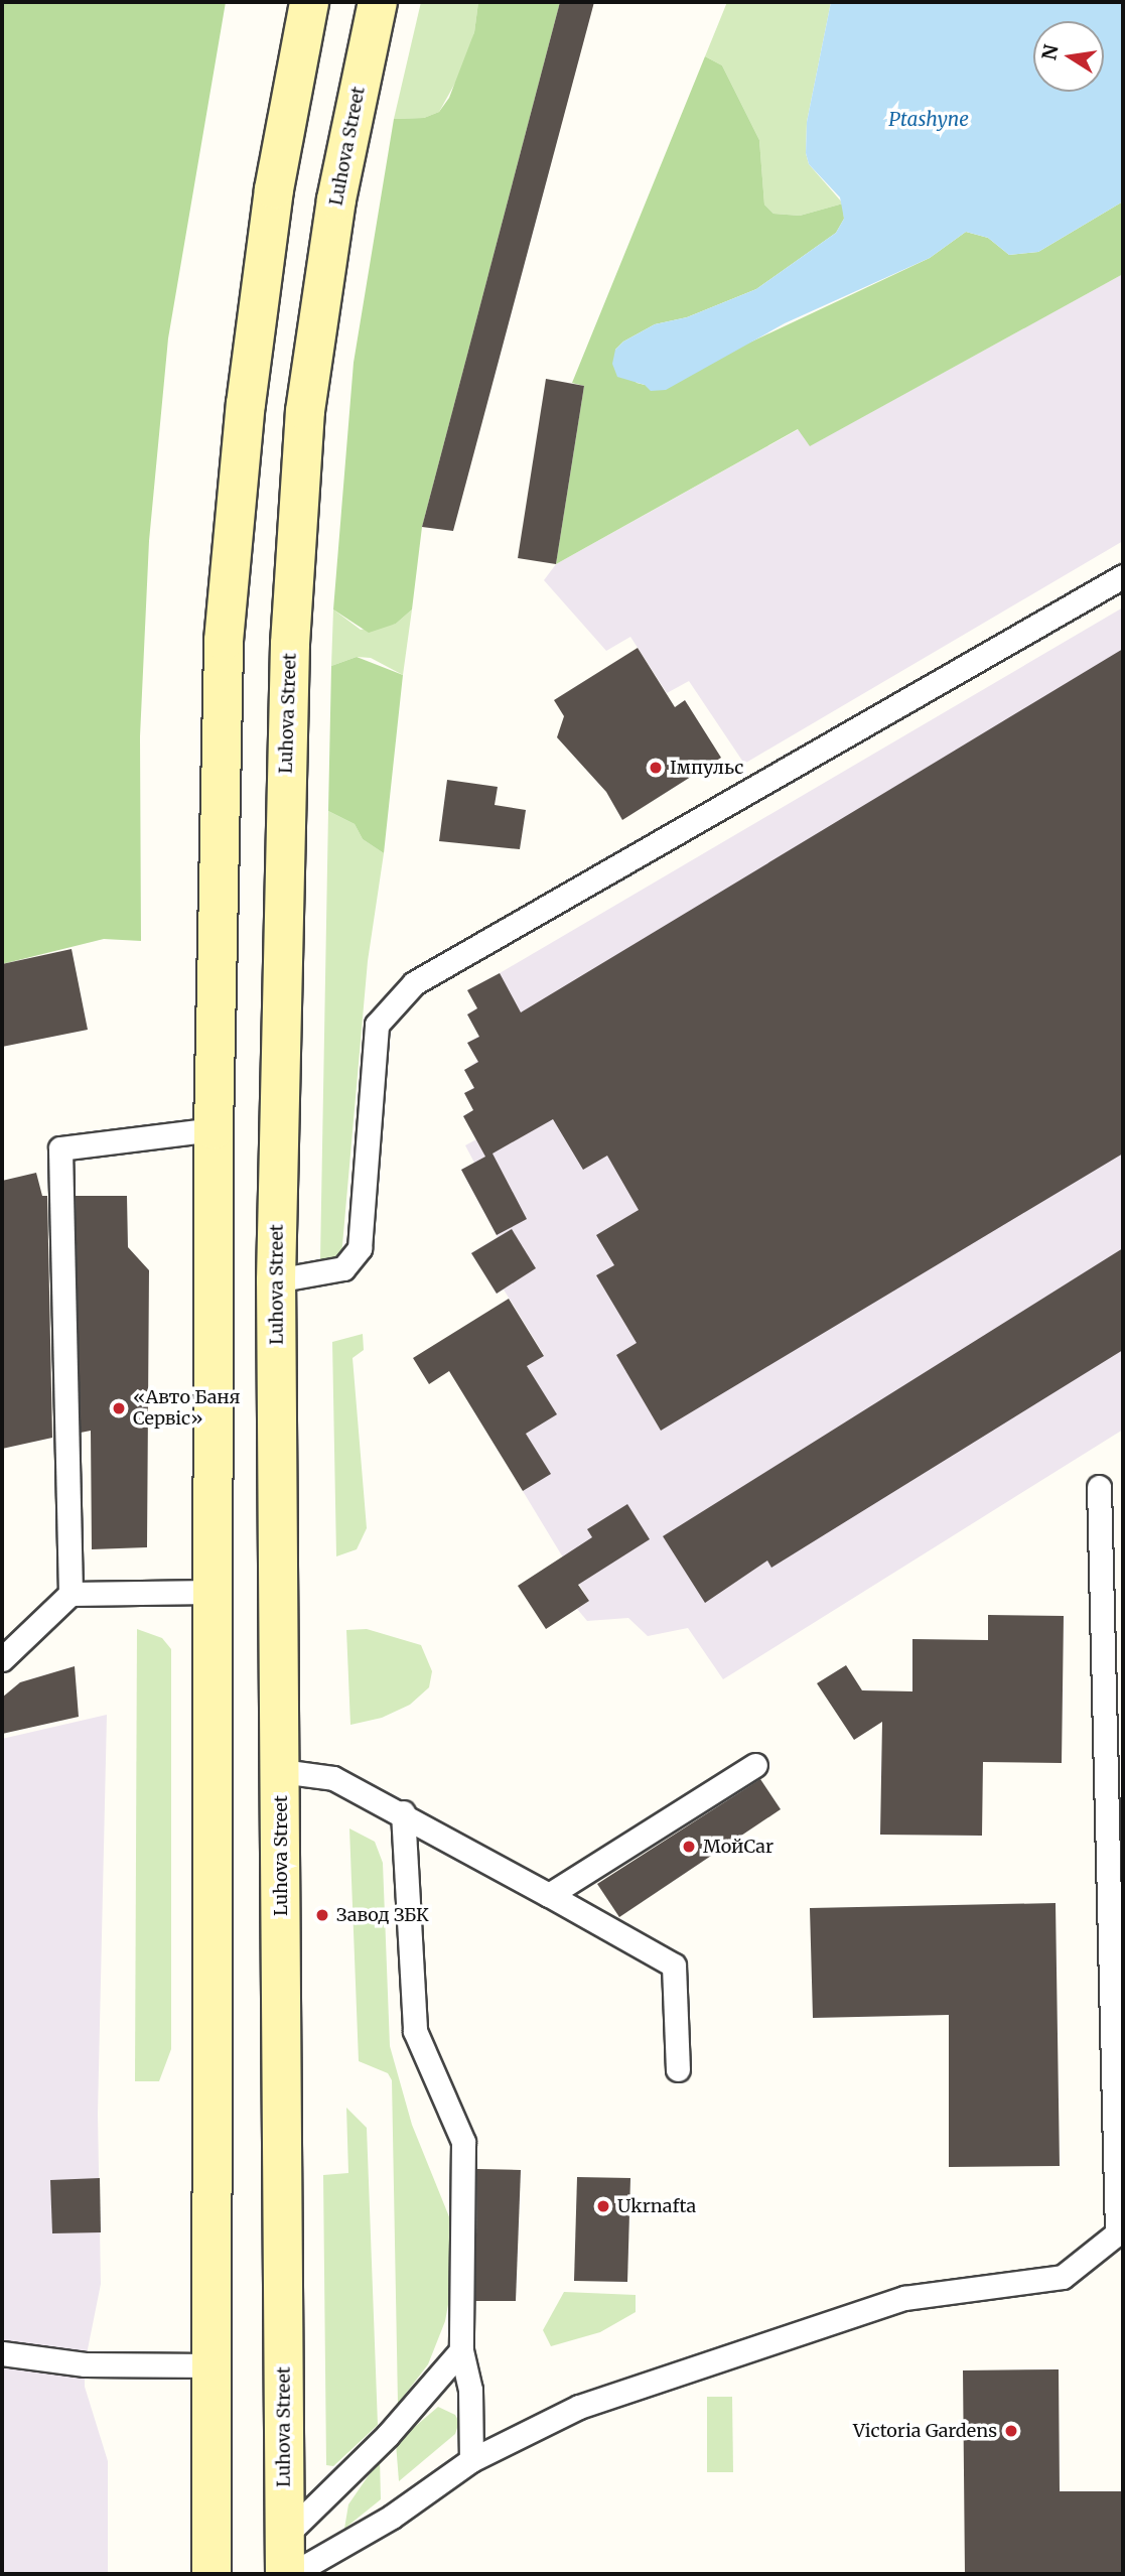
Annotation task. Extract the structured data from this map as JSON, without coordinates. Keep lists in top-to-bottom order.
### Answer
{
  "streets": {
    "main road": ["Luhova Street"]
  },
  "water": ["Ptashyne"],
  "places": [
    "Імпульс",
    "«Авто Баня Сервіс»",
    "МойCar",
    "Завод ЗБК",
    "Ukrnafta",
    "Victoria Gardens"
  ],
  "north": "left"
}
